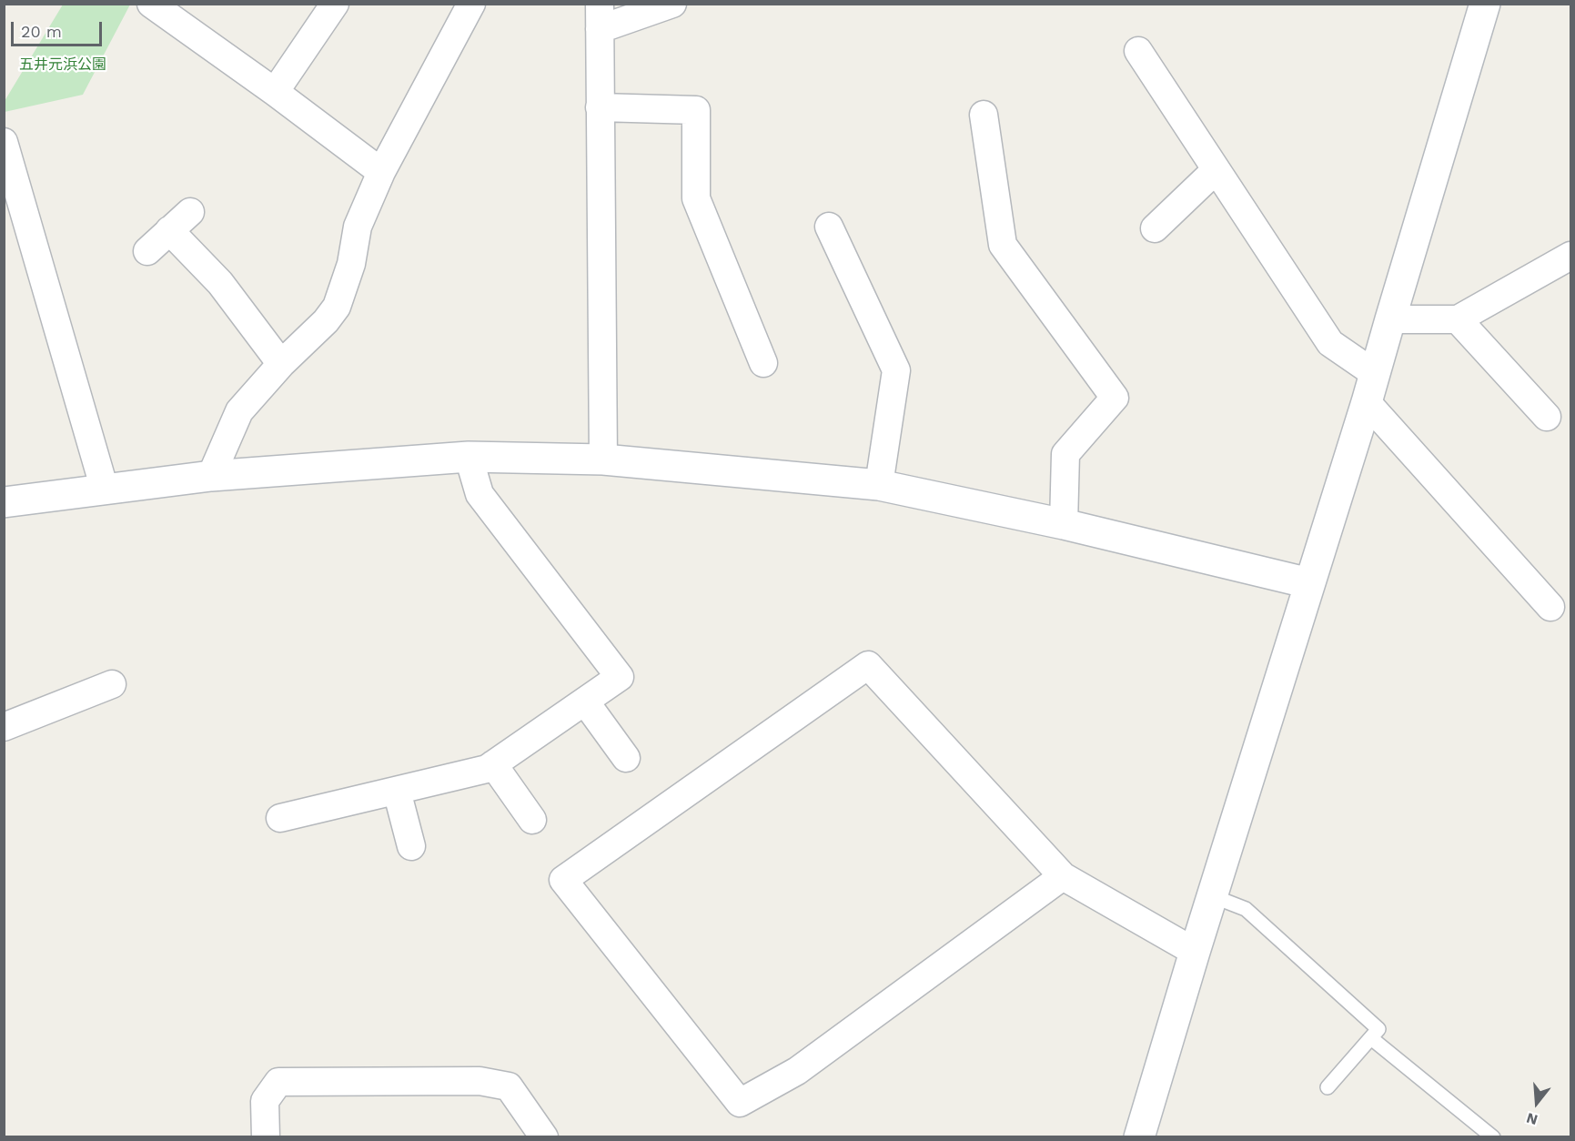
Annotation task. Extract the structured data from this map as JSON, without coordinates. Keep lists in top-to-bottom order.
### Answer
{
  "parks": ["五井元浜公園"],
  "scale_bar": "20 m",
  "north": "bottom"
}
